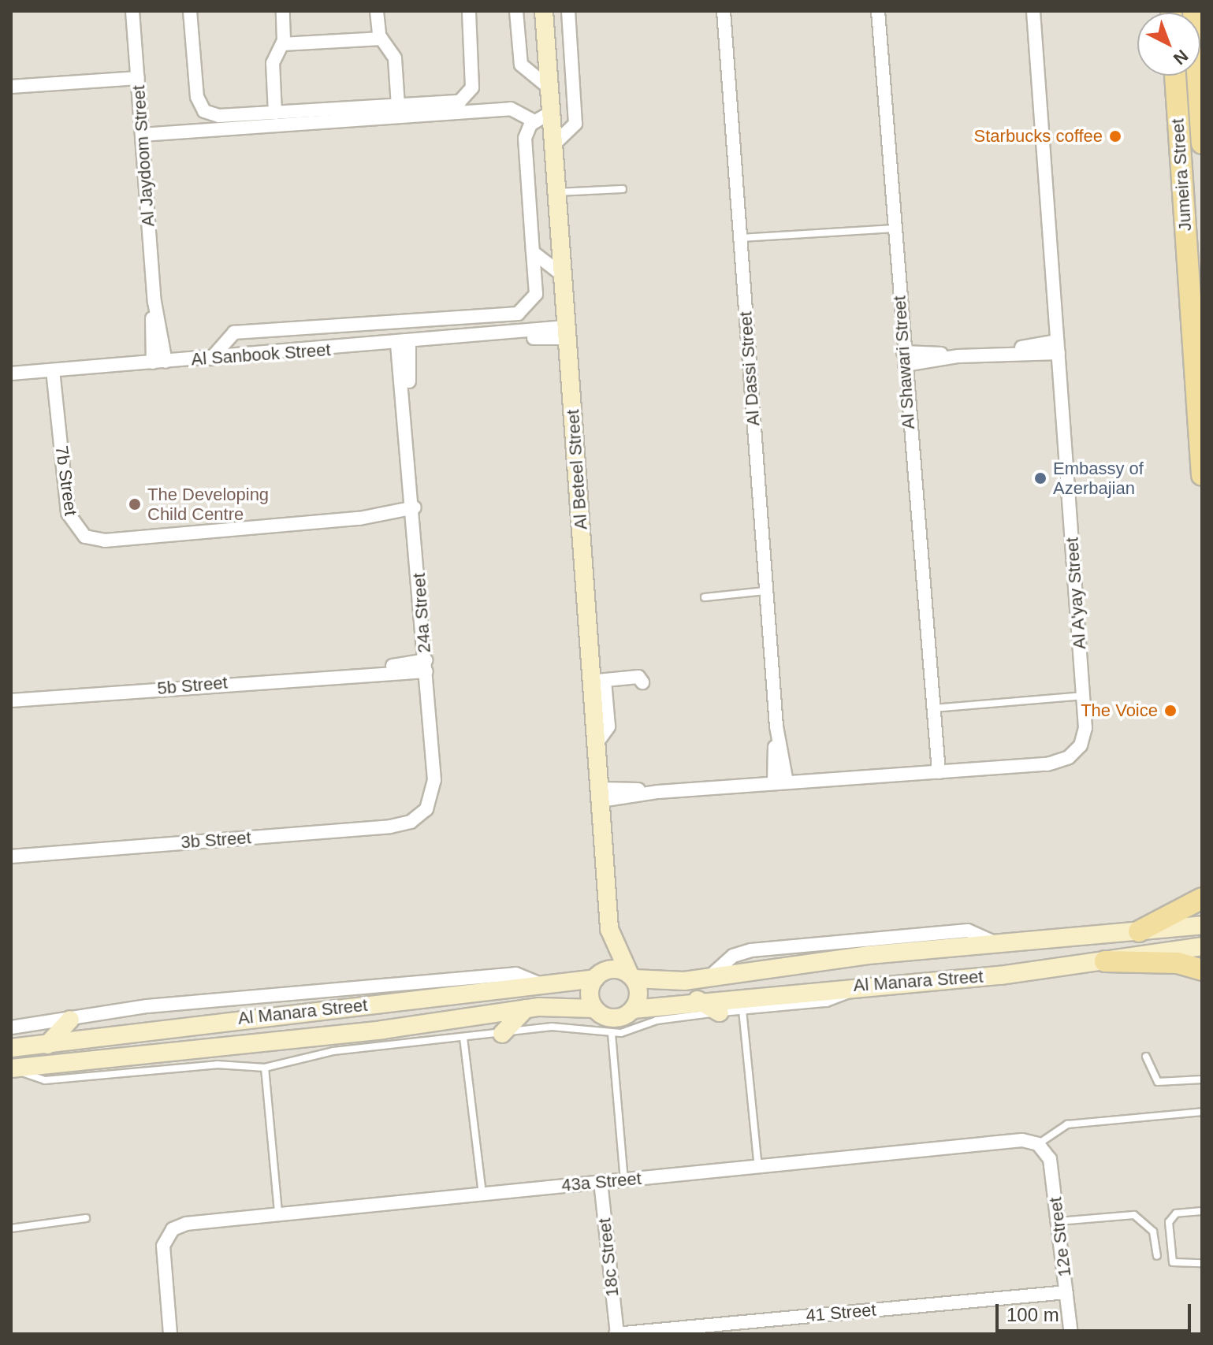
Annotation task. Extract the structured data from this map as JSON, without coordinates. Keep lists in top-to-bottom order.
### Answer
{
  "streets": {
    "main road": ["Jumeira Street", "Al Beteel Street", "Al Manara Street"],
    "street": [
      "Al Jaydoom Street",
      "Al Sanbook Street",
      "Al Shawari Street",
      "Al Dassi Street",
      "7b Street",
      "Al A'yay Street",
      "24a Street",
      "5b Street",
      "3b Street",
      "43a Street",
      "12e Street",
      "18c Street",
      "41 Street"
    ]
  },
  "crossings": [
    ["Al Jaydoom Street", "Al Sanbook Street"],
    ["Al Sanbook Street", "Al Beteel Street"],
    ["Al Sanbook Street", "7b Street"],
    ["Al Sanbook Street", "24a Street"],
    ["Al Shawari Street", "Al A'yay Street"],
    ["Al Dassi Street", "Al A'yay Street"],
    ["Al Beteel Street", "Al A'yay Street"],
    ["Al Beteel Street", "Al Manara Street"],
    ["7b Street", "24a Street"],
    ["24a Street", "5b Street"],
    ["24a Street", "3b Street"],
    ["43a Street", "12e Street"],
    ["43a Street", "18c Street"],
    ["12e Street", "41 Street"],
    ["18c Street", "41 Street"]
  ],
  "places": [
    "Starbucks coffee",
    "Embassy of Azerbajian",
    "The Developing Child Centre",
    "The Voice"
  ],
  "scale_bar": "100 m",
  "north": "bottom right"
}
